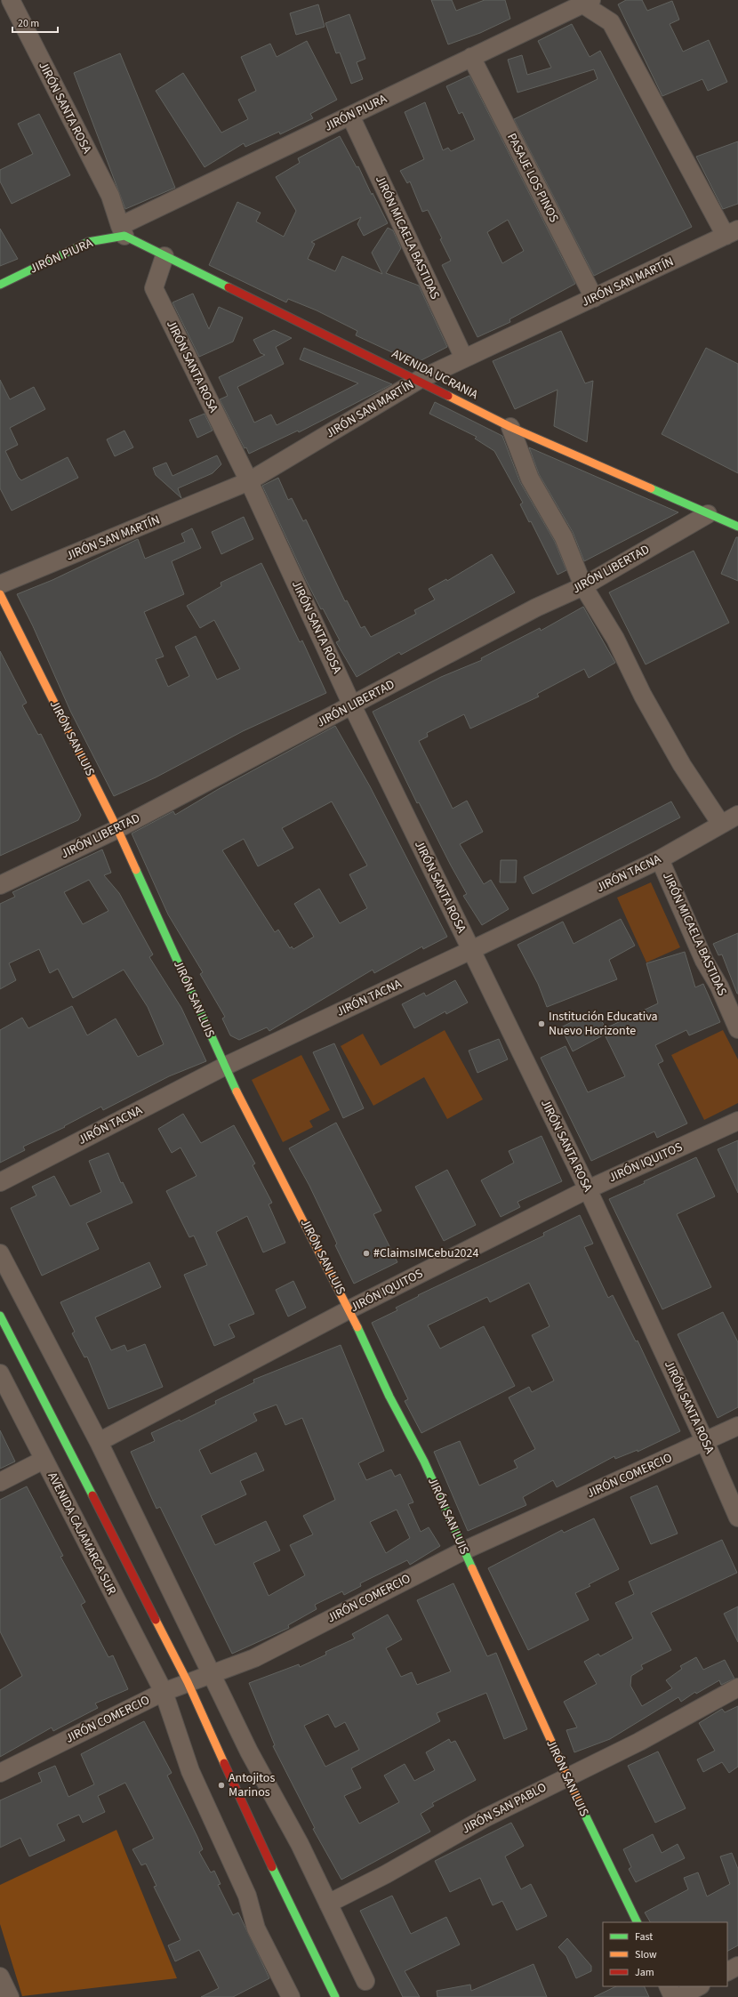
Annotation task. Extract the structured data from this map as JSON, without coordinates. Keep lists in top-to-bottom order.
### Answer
{
  "streets": {
    "main road": ["JIRÓN PIURA", "AVENIDA UCRANIA", "JIRÓN SAN LUIS"],
    "street": [
      "JIRÓN SANTA ROSA",
      "PASAJE LOS PINOS",
      "JIRÓN MICAELA BASTIDAS",
      "JIRÓN SAN MARTÍN",
      "JIRÓN LIBERTAD",
      "JIRÓN TACNA",
      "JIRÓN IQUITOS",
      "JIRÓN COMERCIO",
      "AVENIDA CAJAMARCA SUR",
      "JIRÓN SAN PABLO"
    ]
  },
  "crossings": [
    ["JIRÓN SANTA ROSA", "JIRÓN PIURA"],
    ["JIRÓN SANTA ROSA", "JIRÓN SAN MARTÍN"],
    ["JIRÓN SANTA ROSA", "AVENIDA UCRANIA"],
    ["JIRÓN SANTA ROSA", "JIRÓN LIBERTAD"],
    ["JIRÓN SANTA ROSA", "JIRÓN TACNA"],
    ["JIRÓN SANTA ROSA", "JIRÓN IQUITOS"],
    ["JIRÓN SANTA ROSA", "JIRÓN COMERCIO"],
    ["JIRÓN PIURA", "PASAJE LOS PINOS"],
    ["JIRÓN PIURA", "JIRÓN MICAELA BASTIDAS"],
    ["JIRÓN PIURA", "AVENIDA UCRANIA"],
    ["PASAJE LOS PINOS", "JIRÓN SAN MARTÍN"],
    ["JIRÓN MICAELA BASTIDAS", "JIRÓN SAN MARTÍN"],
    ["JIRÓN MICAELA BASTIDAS", "JIRÓN TACNA"],
    ["JIRÓN SAN MARTÍN", "AVENIDA UCRANIA"],
    ["AVENIDA UCRANIA", "JIRÓN LIBERTAD"],
    ["JIRÓN LIBERTAD", "JIRÓN SAN LUIS"],
    ["JIRÓN SAN LUIS", "JIRÓN TACNA"],
    ["JIRÓN SAN LUIS", "JIRÓN IQUITOS"],
    ["JIRÓN SAN LUIS", "JIRÓN COMERCIO"],
    ["JIRÓN SAN LUIS", "JIRÓN SAN PABLO"],
    ["JIRÓN COMERCIO", "AVENIDA CAJAMARCA SUR"]
  ],
  "places": ["Institución Educativa Nuevo Horizonte", "#ClaimsIMCebu2024", "Antojitos Marinos"],
  "legend": ["Fast", "Slow", "Jam"],
  "scale_bar": "20 m"
}
